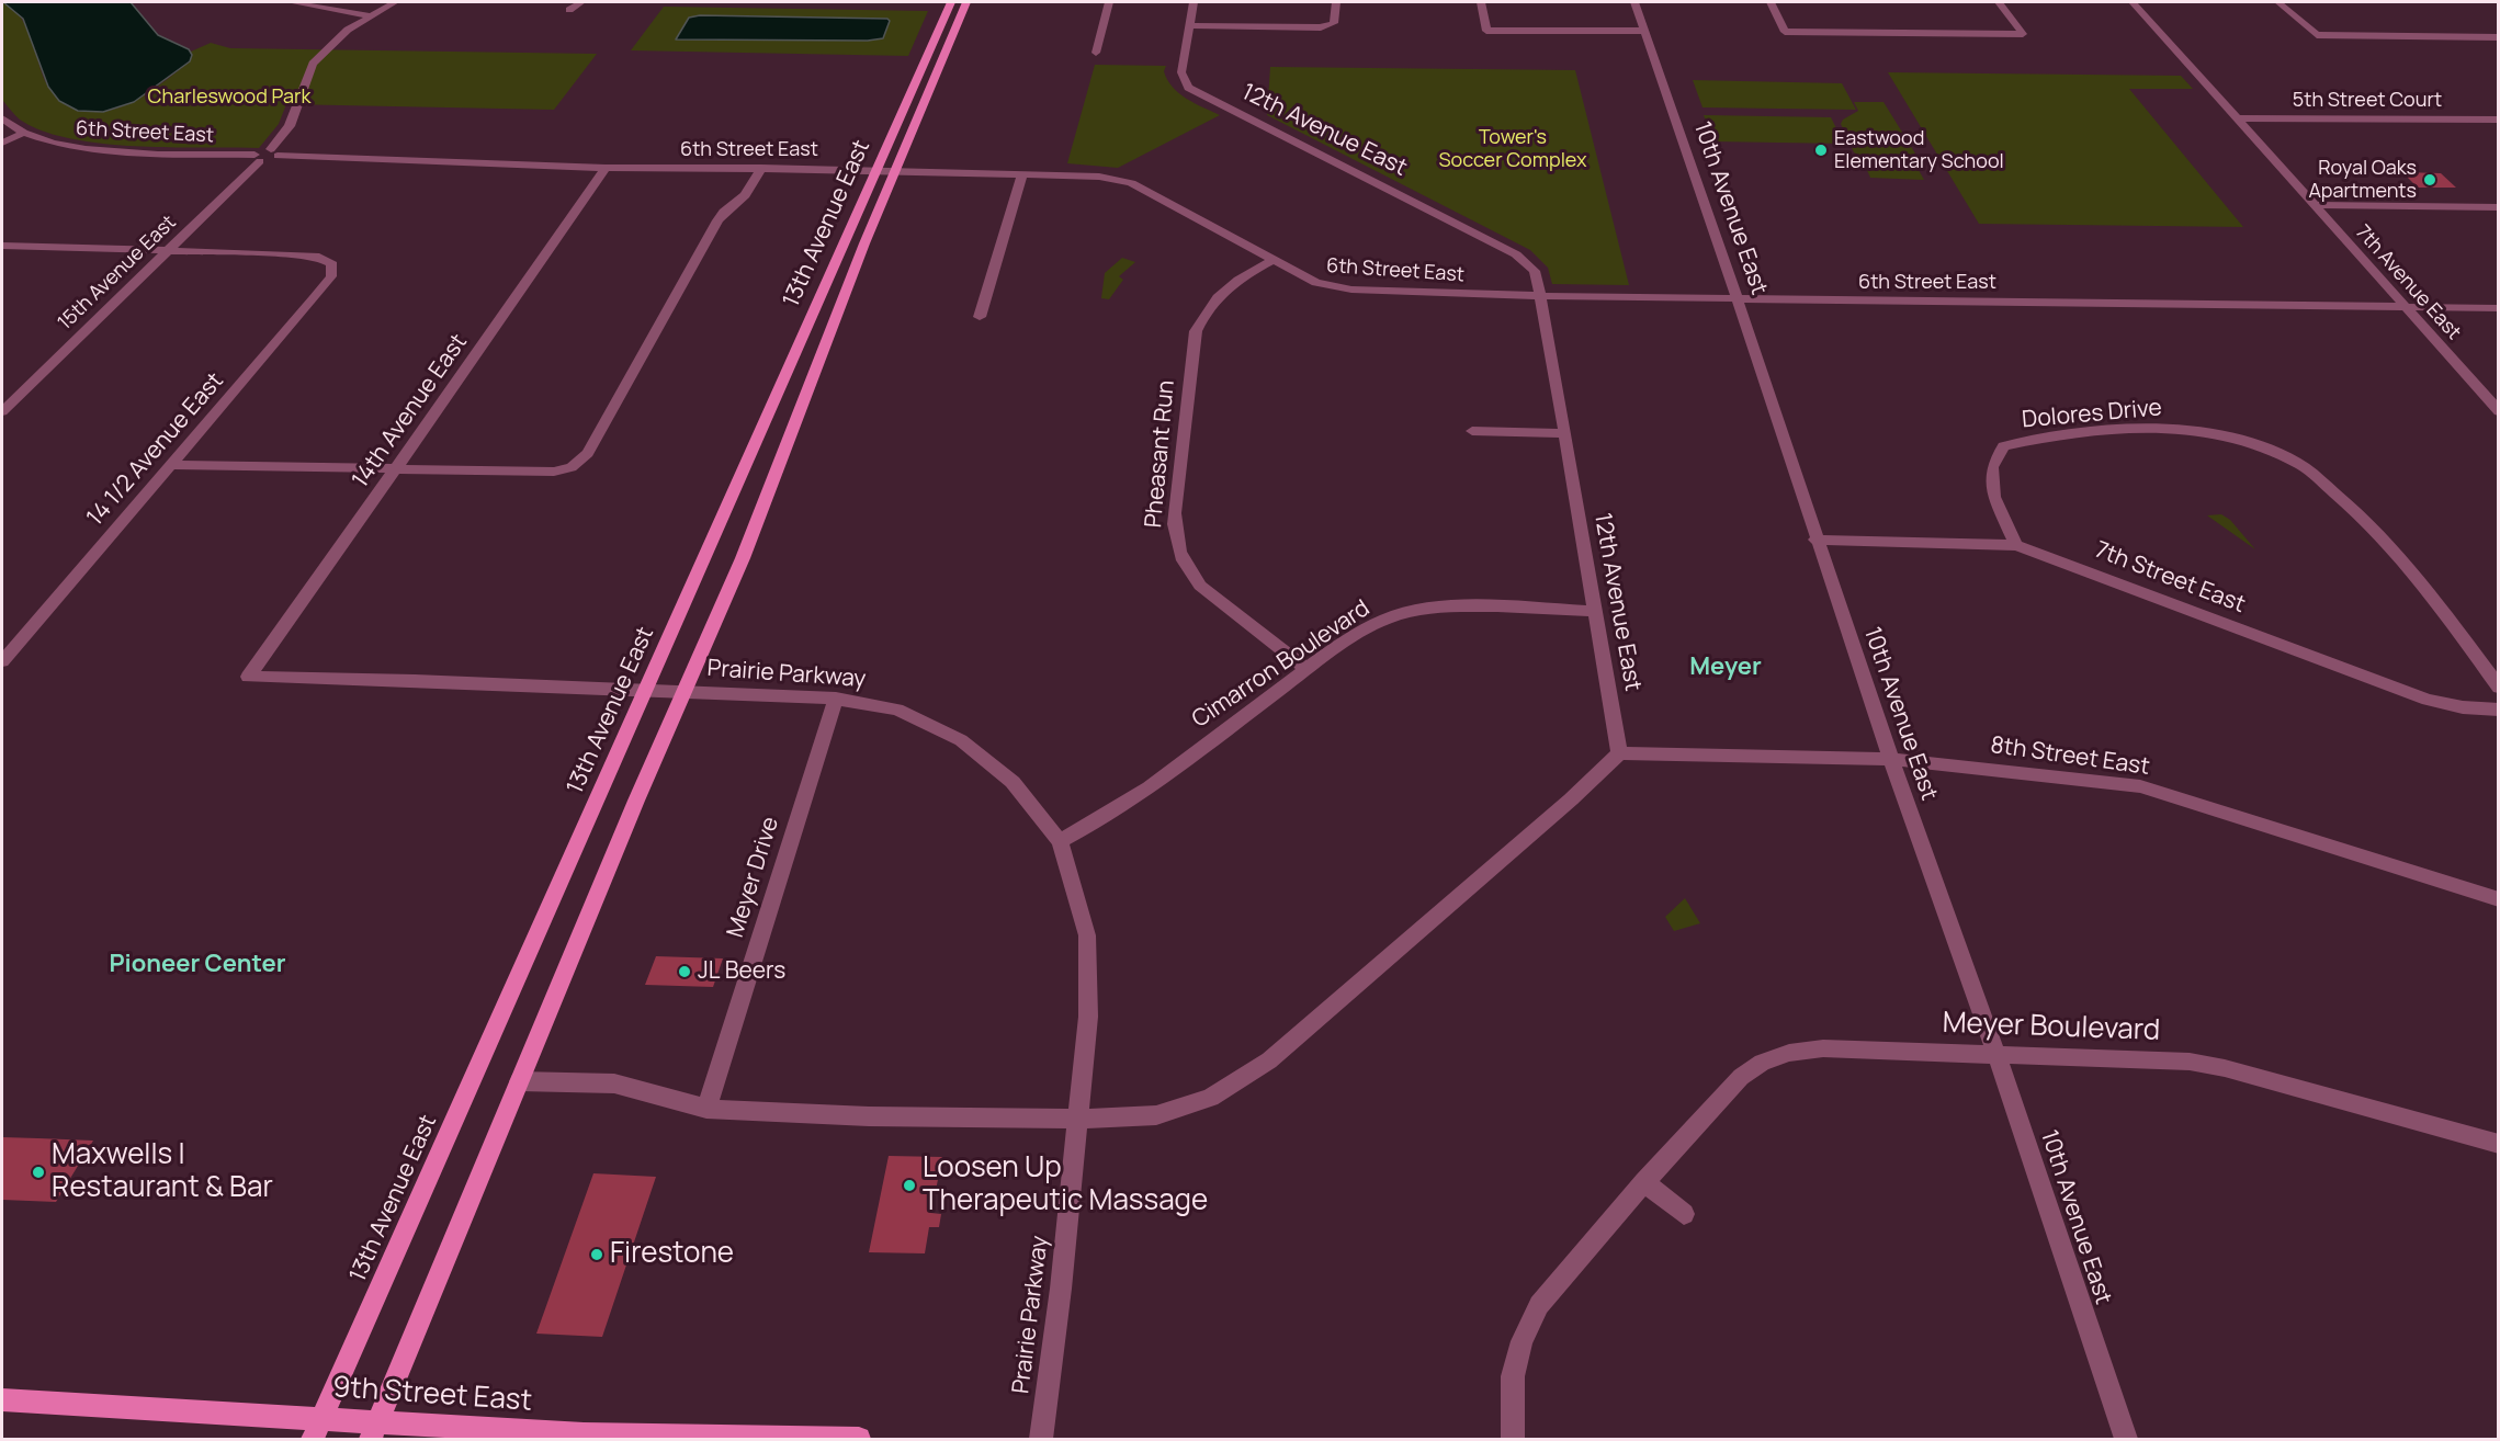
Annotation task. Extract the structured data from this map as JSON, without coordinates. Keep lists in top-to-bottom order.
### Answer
{
  "streets": {
    "main road": ["13th Avenue East", "9th Street East"],
    "street": [
      "5th Street Court",
      "12th Avenue East",
      "6th Street East",
      "10th Avenue East",
      "15th Avenue East",
      "7th Avenue East",
      "14th Avenue East",
      "Dolores Drive",
      "14 1/2 Avenue East",
      "Pheasant Run",
      "7th Street East",
      "Cimarron Boulevard",
      "Prairie Parkway",
      "8th Street East",
      "Meyer Drive",
      "Meyer Boulevard"
    ]
  },
  "crossings": [
    ["5th Street Court", "7th Avenue East"],
    ["12th Avenue East", "6th Street East"],
    ["12th Avenue East", "Cimarron Boulevard"],
    ["12th Avenue East", "8th Street East"],
    ["6th Street East", "10th Avenue East"],
    ["6th Street East", "13th Avenue East"],
    ["6th Street East", "15th Avenue East"],
    ["6th Street East", "7th Avenue East"],
    ["6th Street East", "14th Avenue East"],
    ["6th Street East", "Pheasant Run"],
    ["10th Avenue East", "7th Street East"],
    ["10th Avenue East", "8th Street East"],
    ["10th Avenue East", "Meyer Boulevard"],
    ["13th Avenue East", "Prairie Parkway"],
    ["13th Avenue East", "9th Street East"],
    ["15th Avenue East", "14 1/2 Avenue East"],
    ["14th Avenue East", "Prairie Parkway"],
    ["Dolores Drive", "7th Street East"],
    ["Pheasant Run", "Cimarron Boulevard"],
    ["Cimarron Boulevard", "Prairie Parkway"],
    ["Prairie Parkway", "Meyer Drive"]
  ],
  "districts": ["Meyer", "Pioneer Center"],
  "parks": ["Charleswood Park", "Tower's Soccer Complex"],
  "places": [
    "Eastwood Elementary School",
    "Royal Oaks Apartments",
    "JL Beers",
    "Maxwells | Restaurant & Bar",
    "Loosen Up Therapeutic Massage",
    "Firestone"
  ]
}
